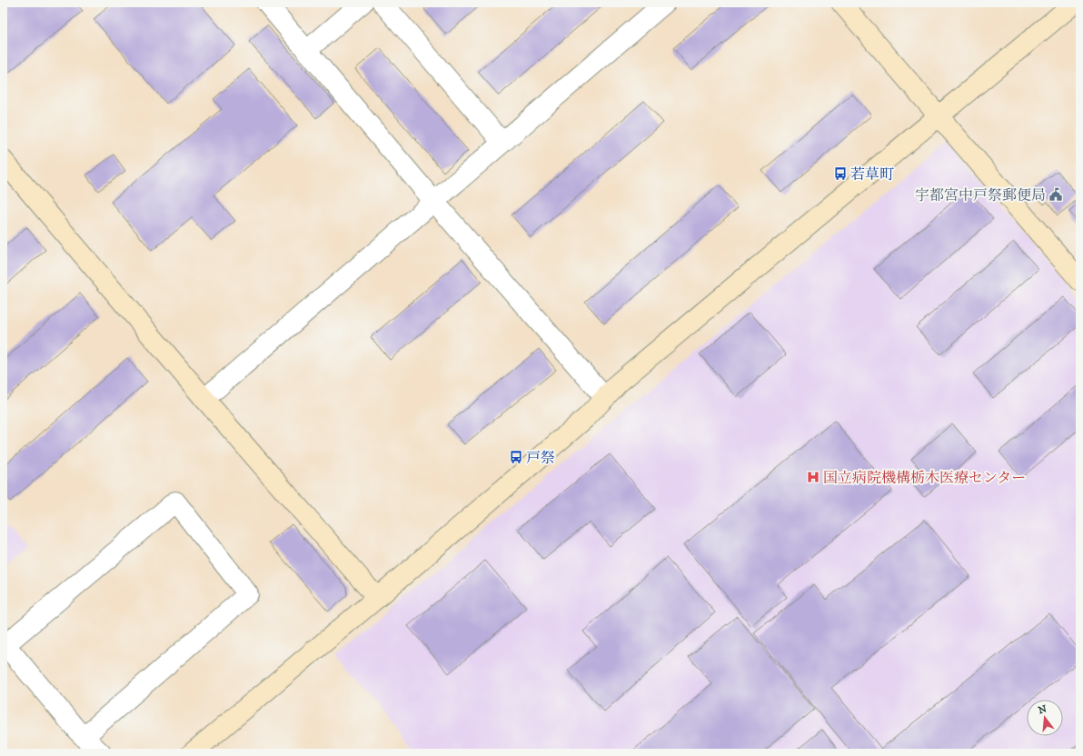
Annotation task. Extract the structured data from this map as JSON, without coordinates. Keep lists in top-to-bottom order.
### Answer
{
  "places": {
    "bus stop": ["若草町", "戸祭"],
    "public building": ["宇都宮中戸祭郵便局"],
    "hospital": ["国立病院機構栃木医療センター"]
  },
  "north": "top"
}
